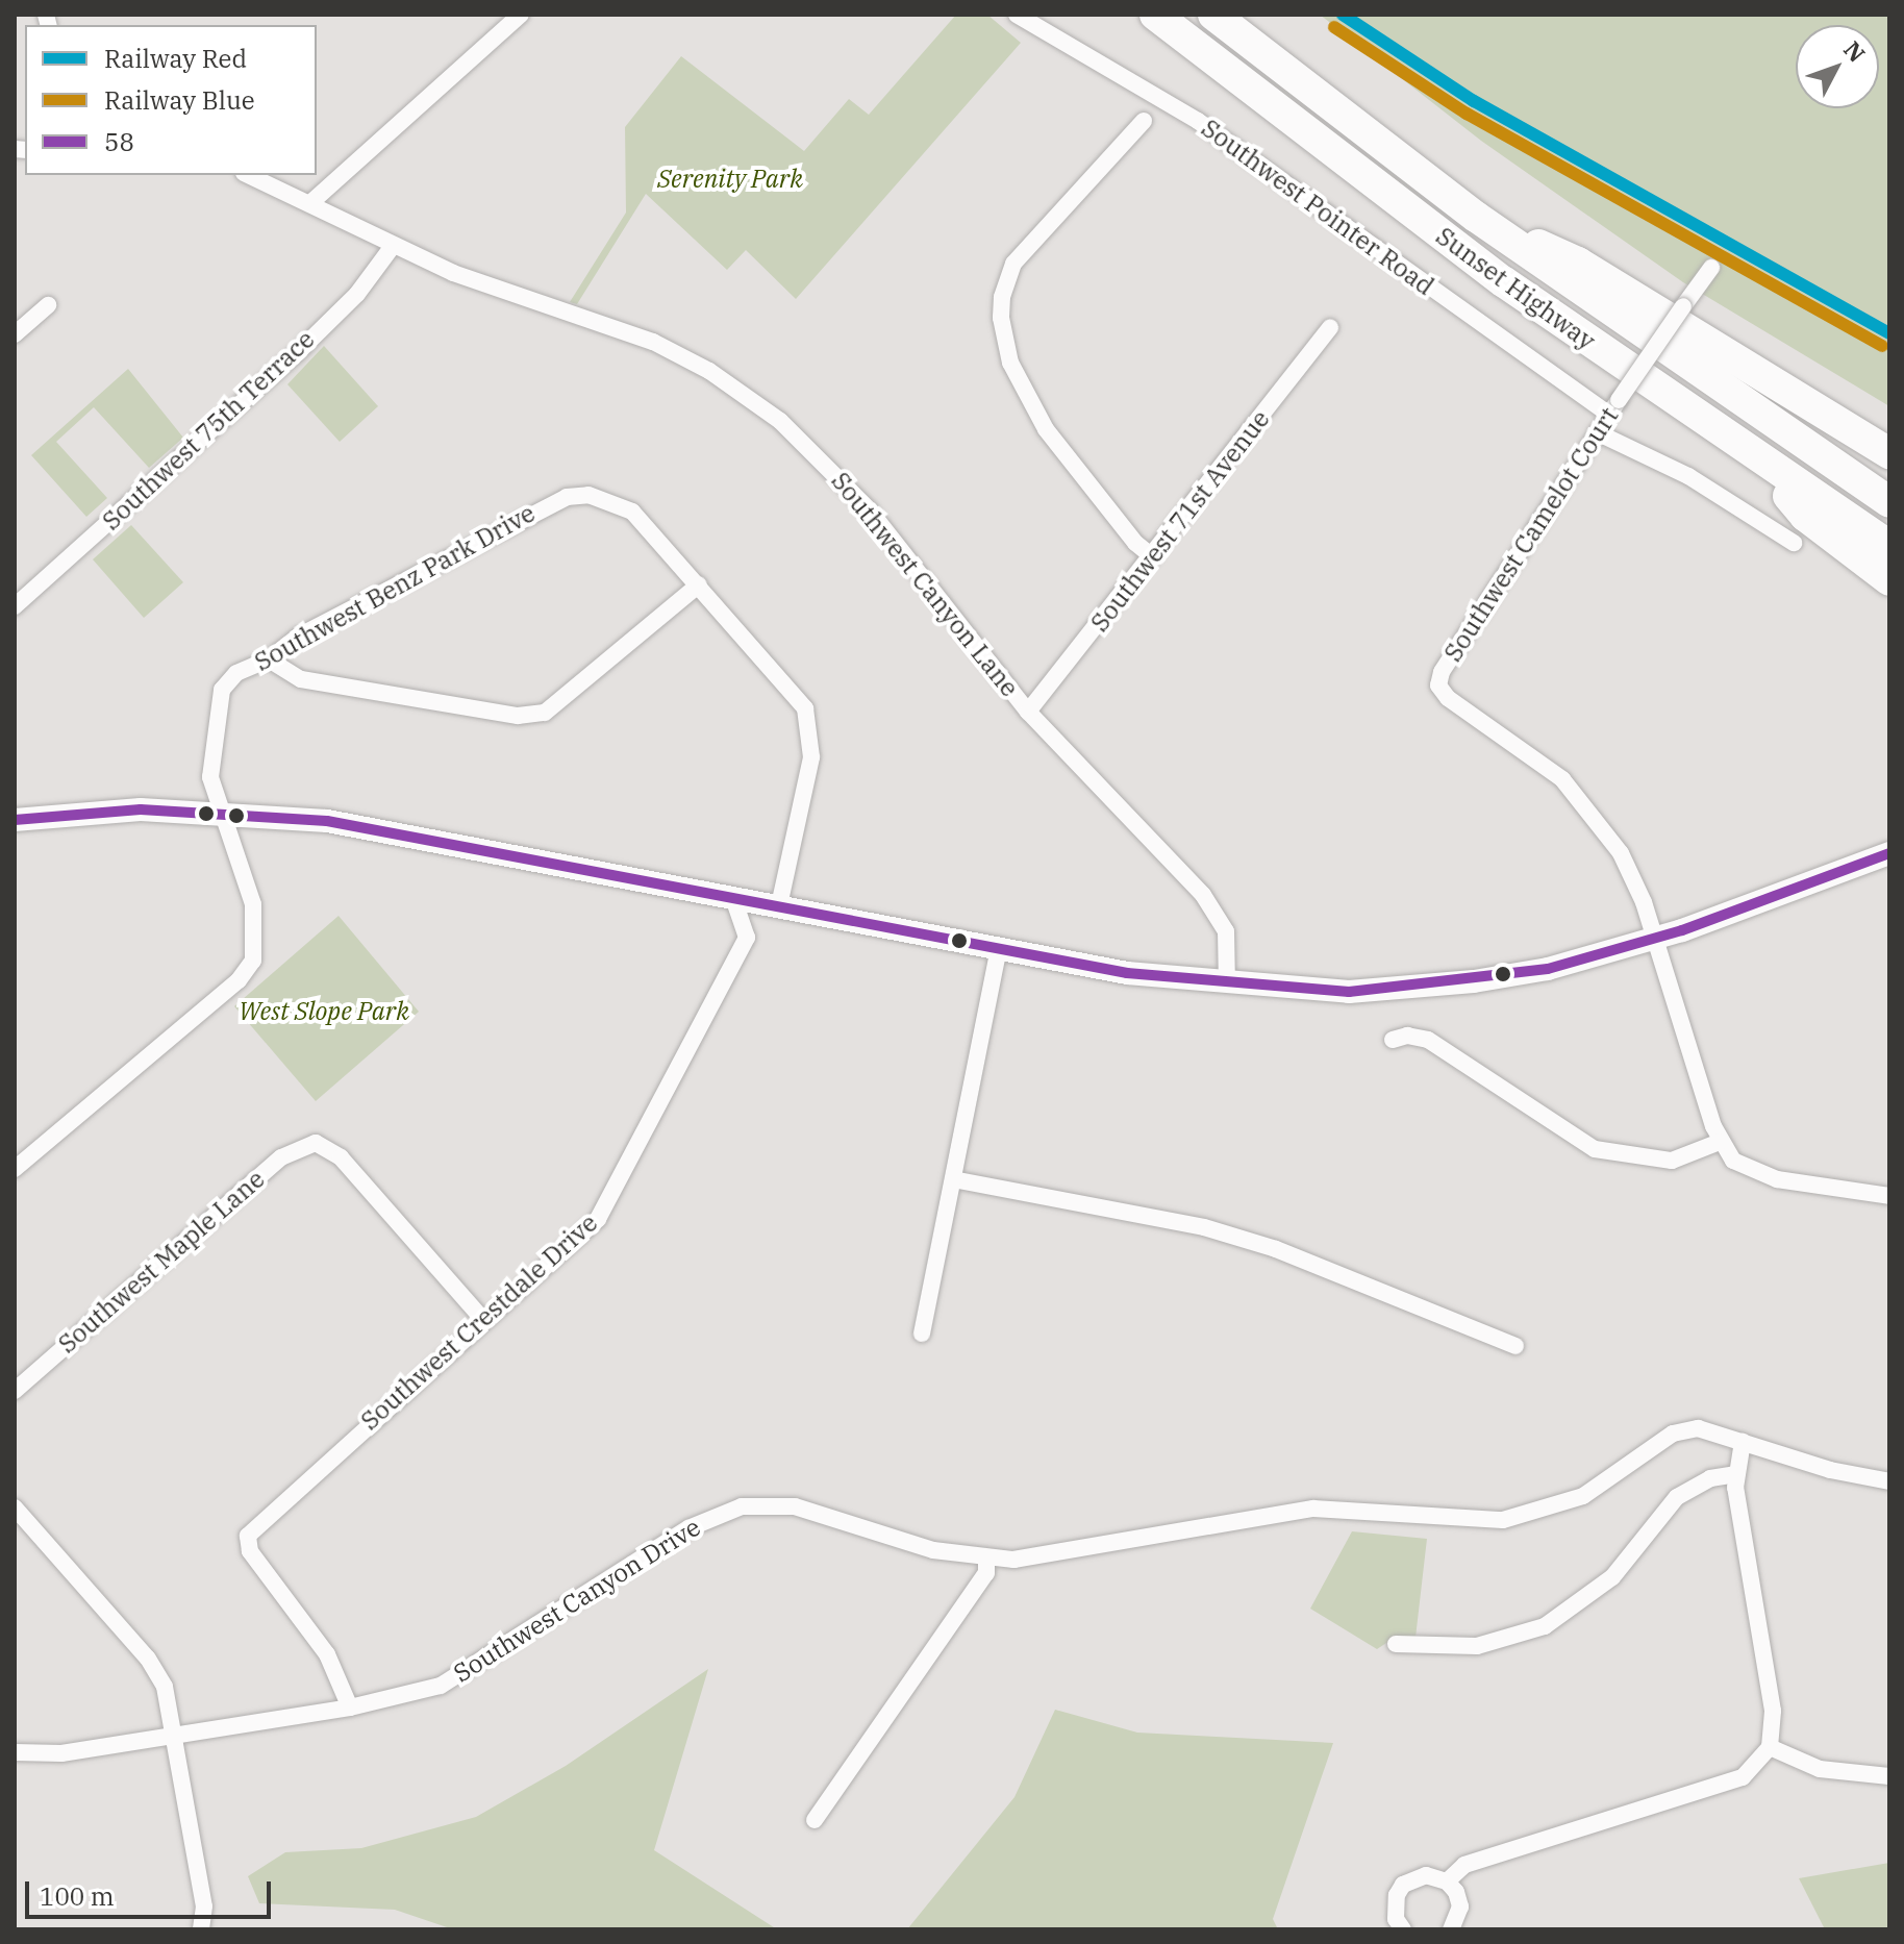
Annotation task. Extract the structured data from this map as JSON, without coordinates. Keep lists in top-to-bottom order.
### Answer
{
  "streets": {
    "highway": ["Sunset Highway"],
    "street": [
      "Southwest Pointer Road",
      "Southwest 75th Terrace",
      "Southwest 71st Avenue",
      "Southwest Camelot Court",
      "Southwest Canyon Lane",
      "Southwest Benz Park Drive",
      "Southwest Maple Lane",
      "Southwest Crestdale Drive",
      "Southwest Canyon Drive"
    ]
  },
  "crossings": [
    ["Southwest Pointer Road", "Southwest Camelot Court"],
    ["Southwest 75th Terrace", "Southwest Canyon Lane"],
    ["Southwest 71st Avenue", "Southwest Canyon Lane"],
    ["Southwest Maple Lane", "Southwest Crestdale Drive"],
    ["Southwest Crestdale Drive", "Southwest Canyon Drive"]
  ],
  "parks": ["Serenity Park", "West Slope Park"],
  "lines": ["rail line Red", "rail line Blue", "transit line 58"],
  "legend": ["Railway Red", "Railway Blue", "58"],
  "scale_bar": "100 m",
  "north": "top right"
}
